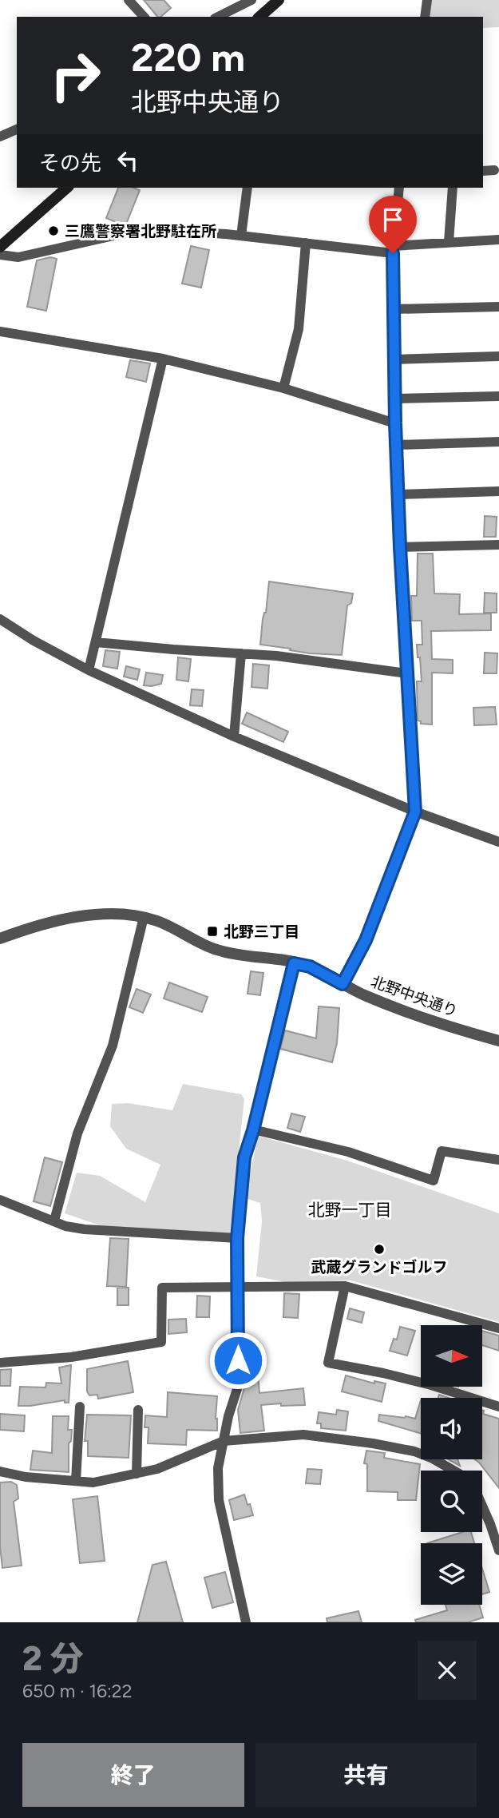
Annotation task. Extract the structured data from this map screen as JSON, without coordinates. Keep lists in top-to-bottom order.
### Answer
{
  "streets": {
    "street": ["北野中央通り"]
  },
  "districts": ["北野一丁目"],
  "places": {
    "other": ["三鷹警察署北野駐在所", "武蔵グランドゴルフ"],
    "transit": ["北野三丁目"]
  },
  "north": "right",
  "page": {
    "turn": ["220 m", "北野中央通り"],
    "then": "その先",
    "heading": ["2 分", "650 m · 16:22"],
    "buttons": ["終了", "共有"]
  }
}
